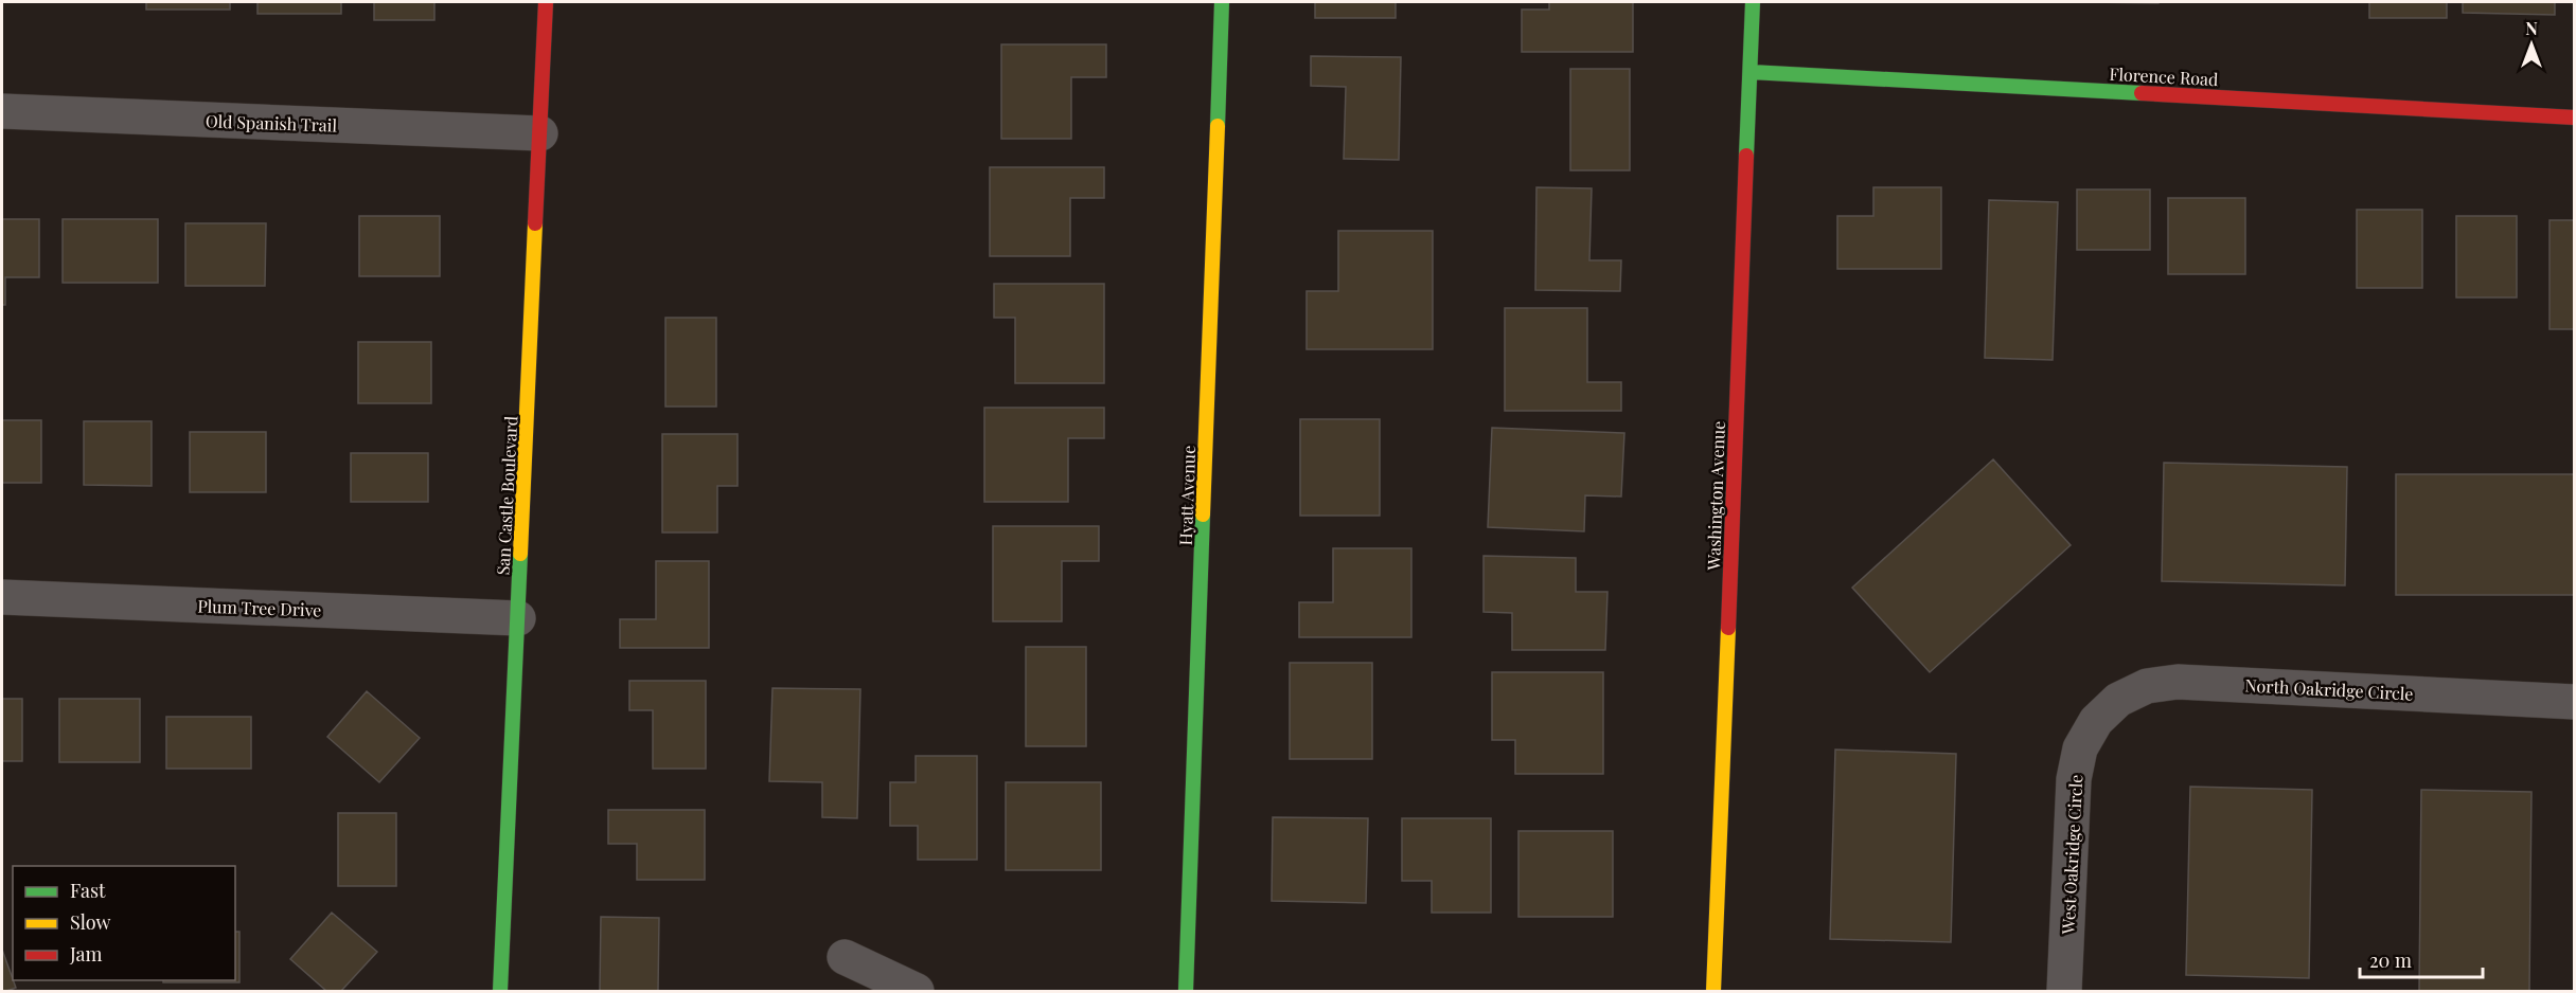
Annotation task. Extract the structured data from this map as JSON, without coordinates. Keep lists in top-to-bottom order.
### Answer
{
  "streets": {
    "street": [
      "Florence Road",
      "Old Spanish Trail",
      "San Castle Boulevard",
      "Hyatt Avenue",
      "Washington Avenue",
      "Plum Tree Drive",
      "North Oakridge Circle",
      "West Oakridge Circle"
    ]
  },
  "crossings": [
    ["Florence Road", "Washington Avenue"],
    ["Old Spanish Trail", "San Castle Boulevard"],
    ["San Castle Boulevard", "Plum Tree Drive"],
    ["North Oakridge Circle", "West Oakridge Circle"]
  ],
  "legend": ["Fast", "Slow", "Jam"],
  "scale_bar": "20 m",
  "north": "top"
}
